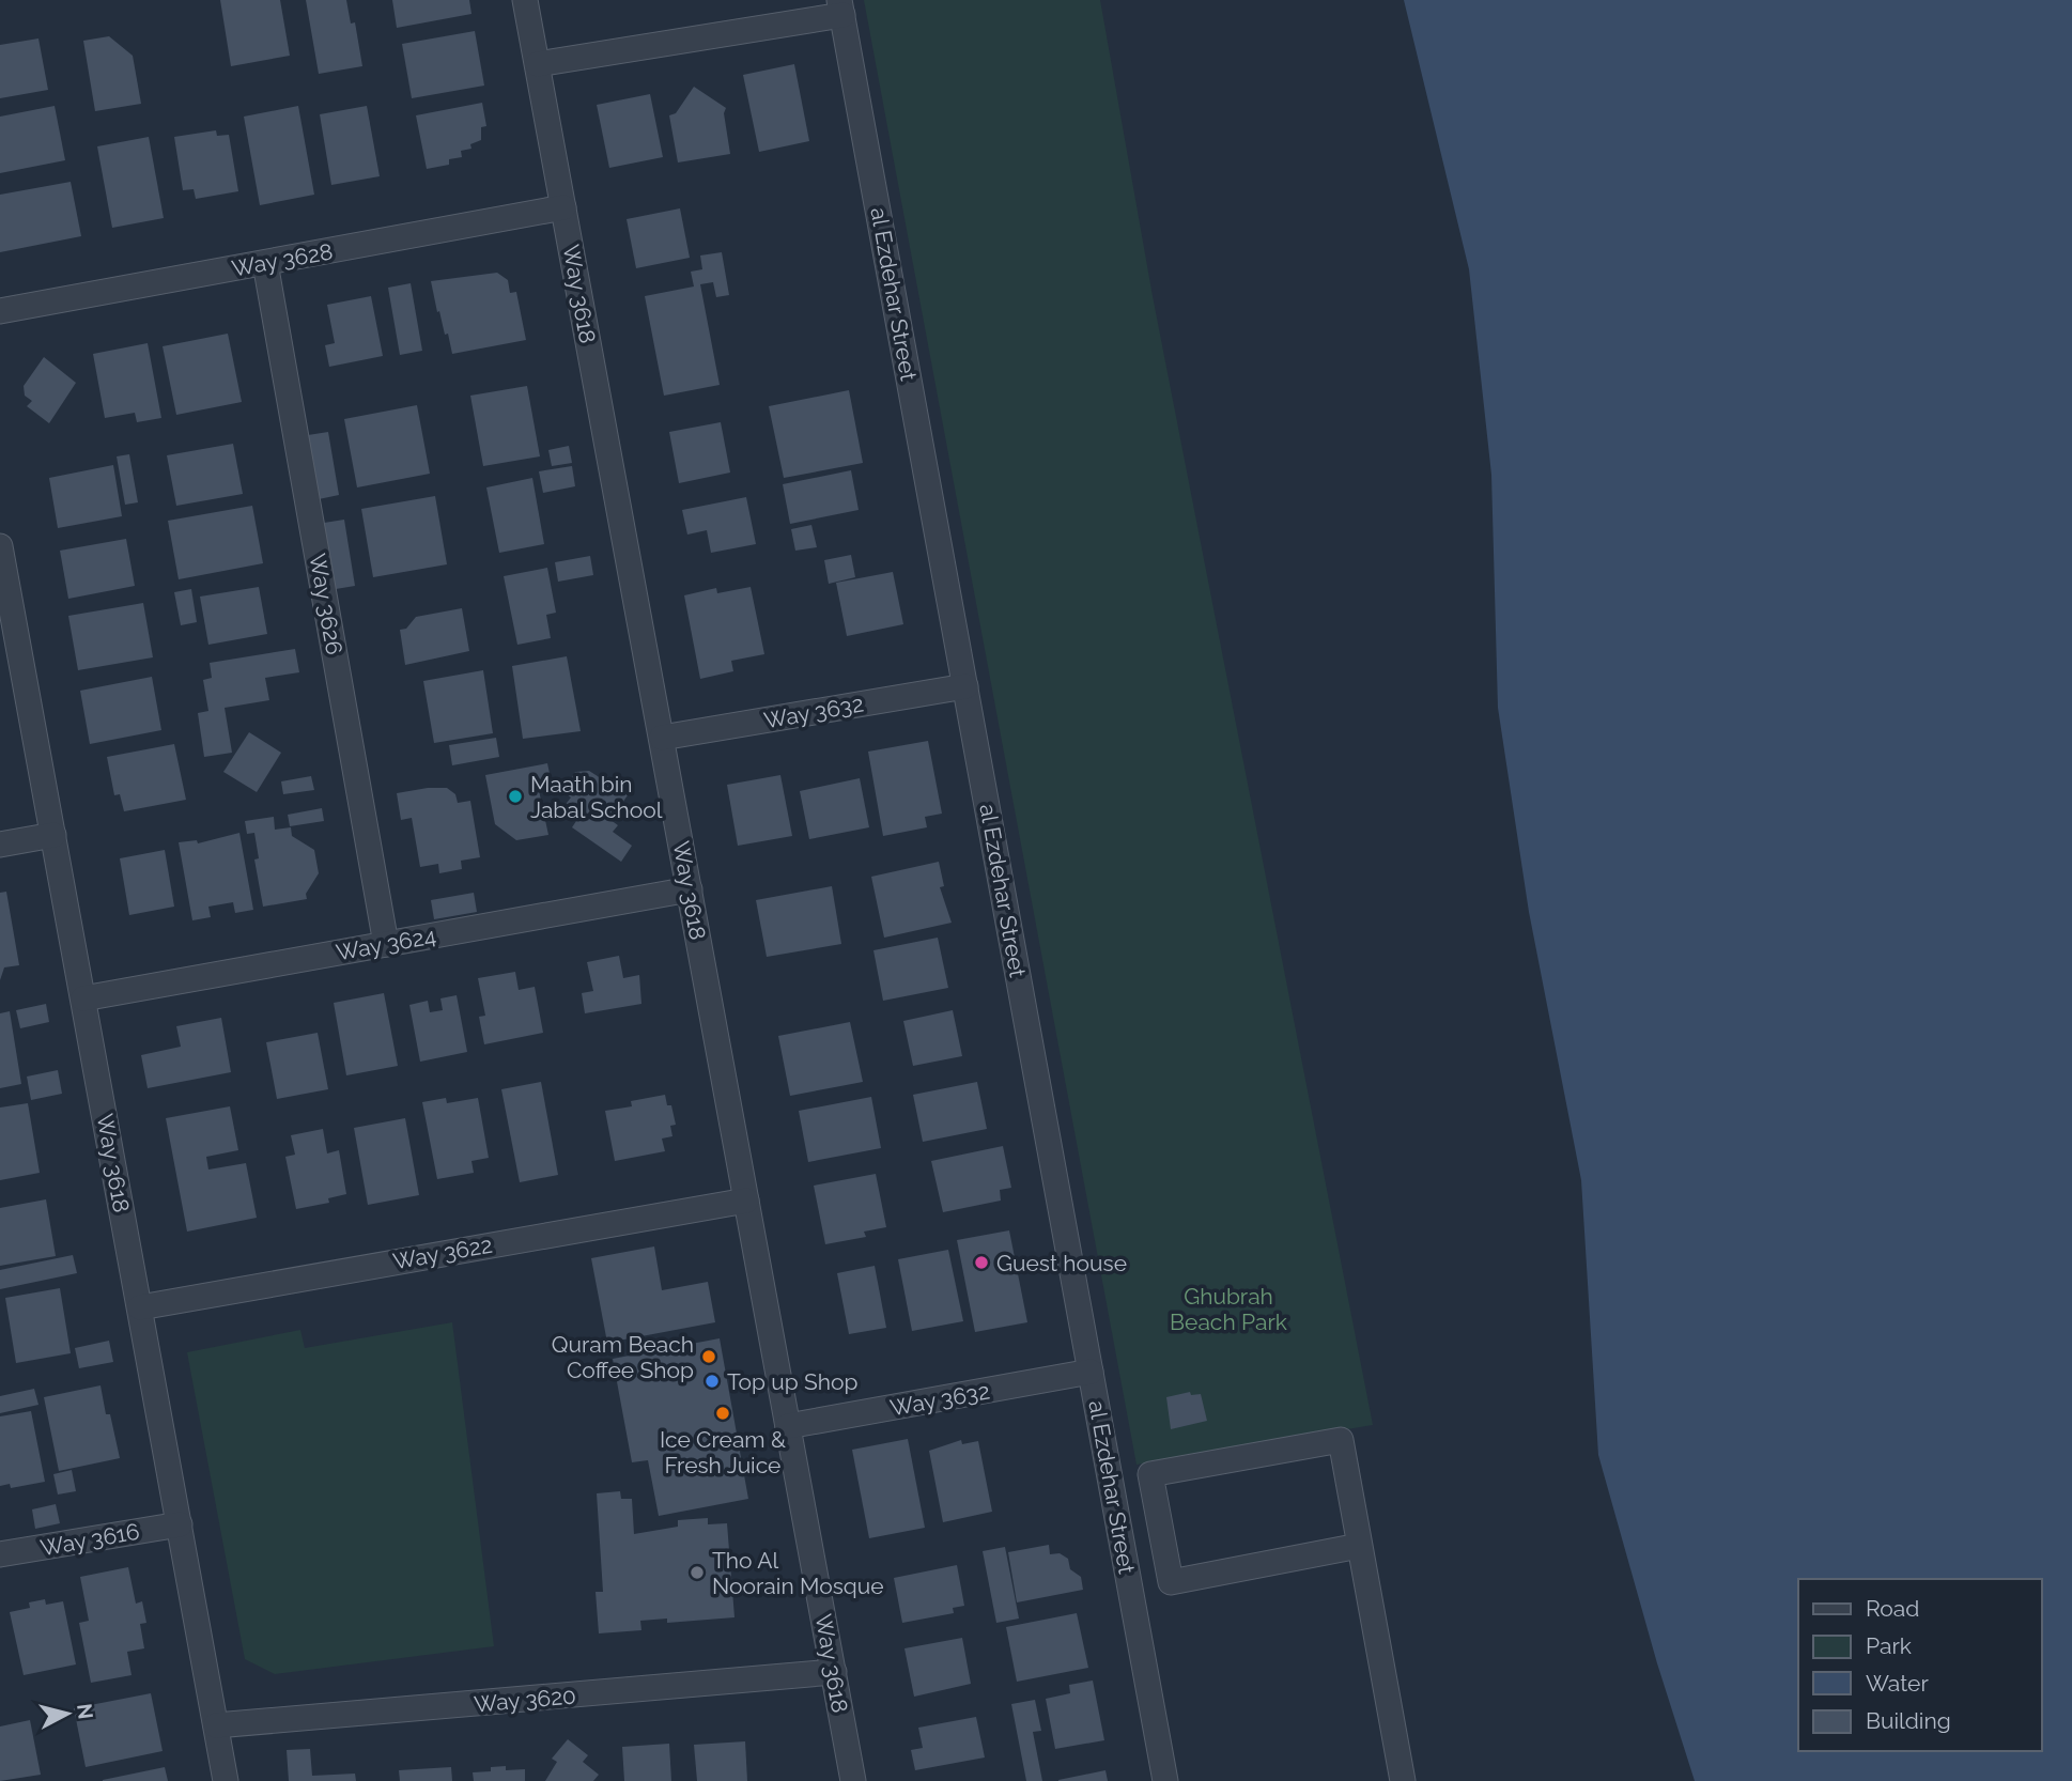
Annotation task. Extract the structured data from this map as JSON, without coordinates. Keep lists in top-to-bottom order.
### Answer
{
  "streets": {
    "street": [
      "Way 3628",
      "Way 3618",
      "al Ezdehar Street",
      "Way 3626",
      "Way 3632",
      "Way 3624",
      "Way 3622",
      "Way 3616",
      "Way 3620"
    ]
  },
  "crossings": [
    ["Way 3628", "Way 3618"],
    ["Way 3628", "Way 3626"],
    ["Way 3618", "Way 3632"],
    ["Way 3618", "Way 3624"],
    ["Way 3618", "Way 3622"],
    ["Way 3618", "Way 3616"],
    ["Way 3618", "Way 3620"],
    ["al Ezdehar Street", "Way 3632"],
    ["Way 3626", "Way 3624"]
  ],
  "parks": ["Ghubrah Beach Park"],
  "places": [
    "Maath bin Jabal School",
    "Guest house",
    "Quram Beach Coffee Shop",
    "Top up Shop",
    "Ice Cream & Fresh Juice",
    "Tho Al Noorain Mosque"
  ],
  "legend": [
    "Road",
    "Park",
    "Water",
    "Building"
  ],
  "north": "right"
}
